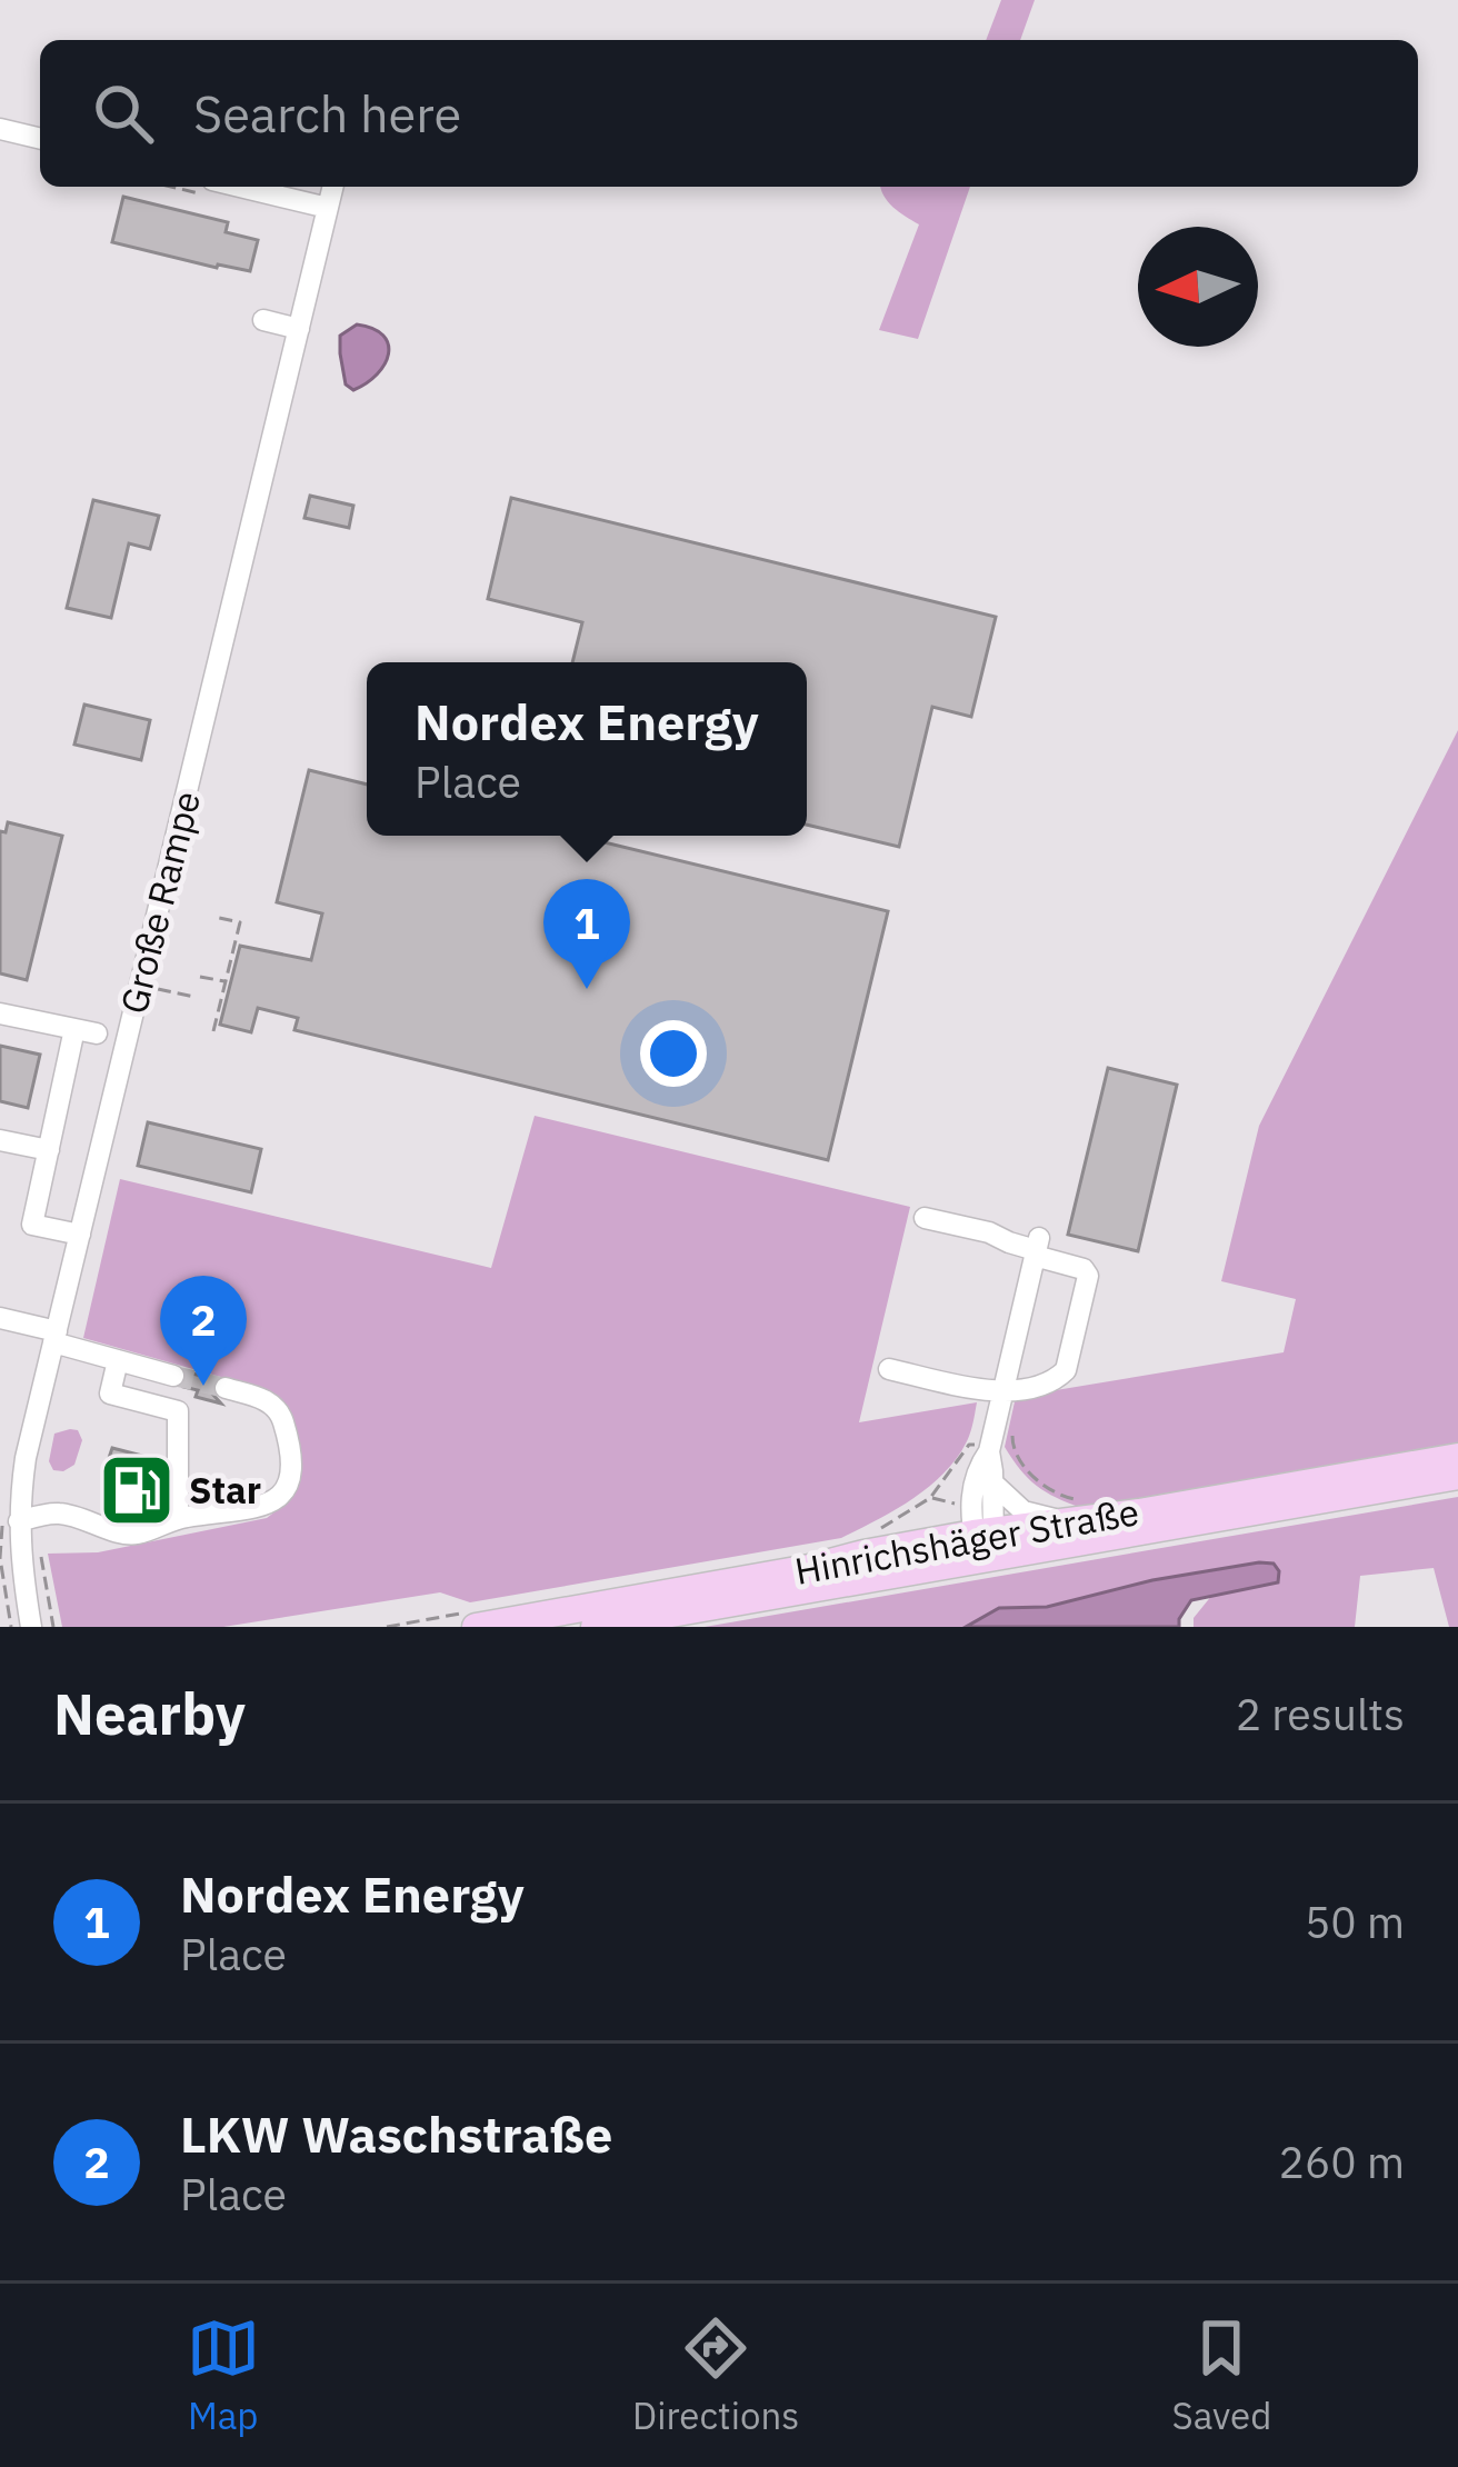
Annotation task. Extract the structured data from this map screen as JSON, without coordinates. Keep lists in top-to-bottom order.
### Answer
{
  "streets": {
    "main road": ["Hinrichshäger Straße"],
    "street": ["Große Rampe"]
  },
  "places": {
    "fuel station": ["Star"]
  },
  "north": "left",
  "page": {
    "search": "Search here",
    "popup": ["Nordex Energy", "Place"],
    "pins": ["1", "2"],
    "heading": ["Nearby", "2 results"],
    "list": [
      {
        "mark": "1",
        "name": "Nordex Energy",
        "note": "Place",
        "value": "50 m"
      },
      {
        "mark": "2",
        "name": "LKW Waschstraße",
        "note": "Place",
        "value": "260 m"
      }
    ],
    "nav": ["Map", "Directions", "Saved"]
  }
}
